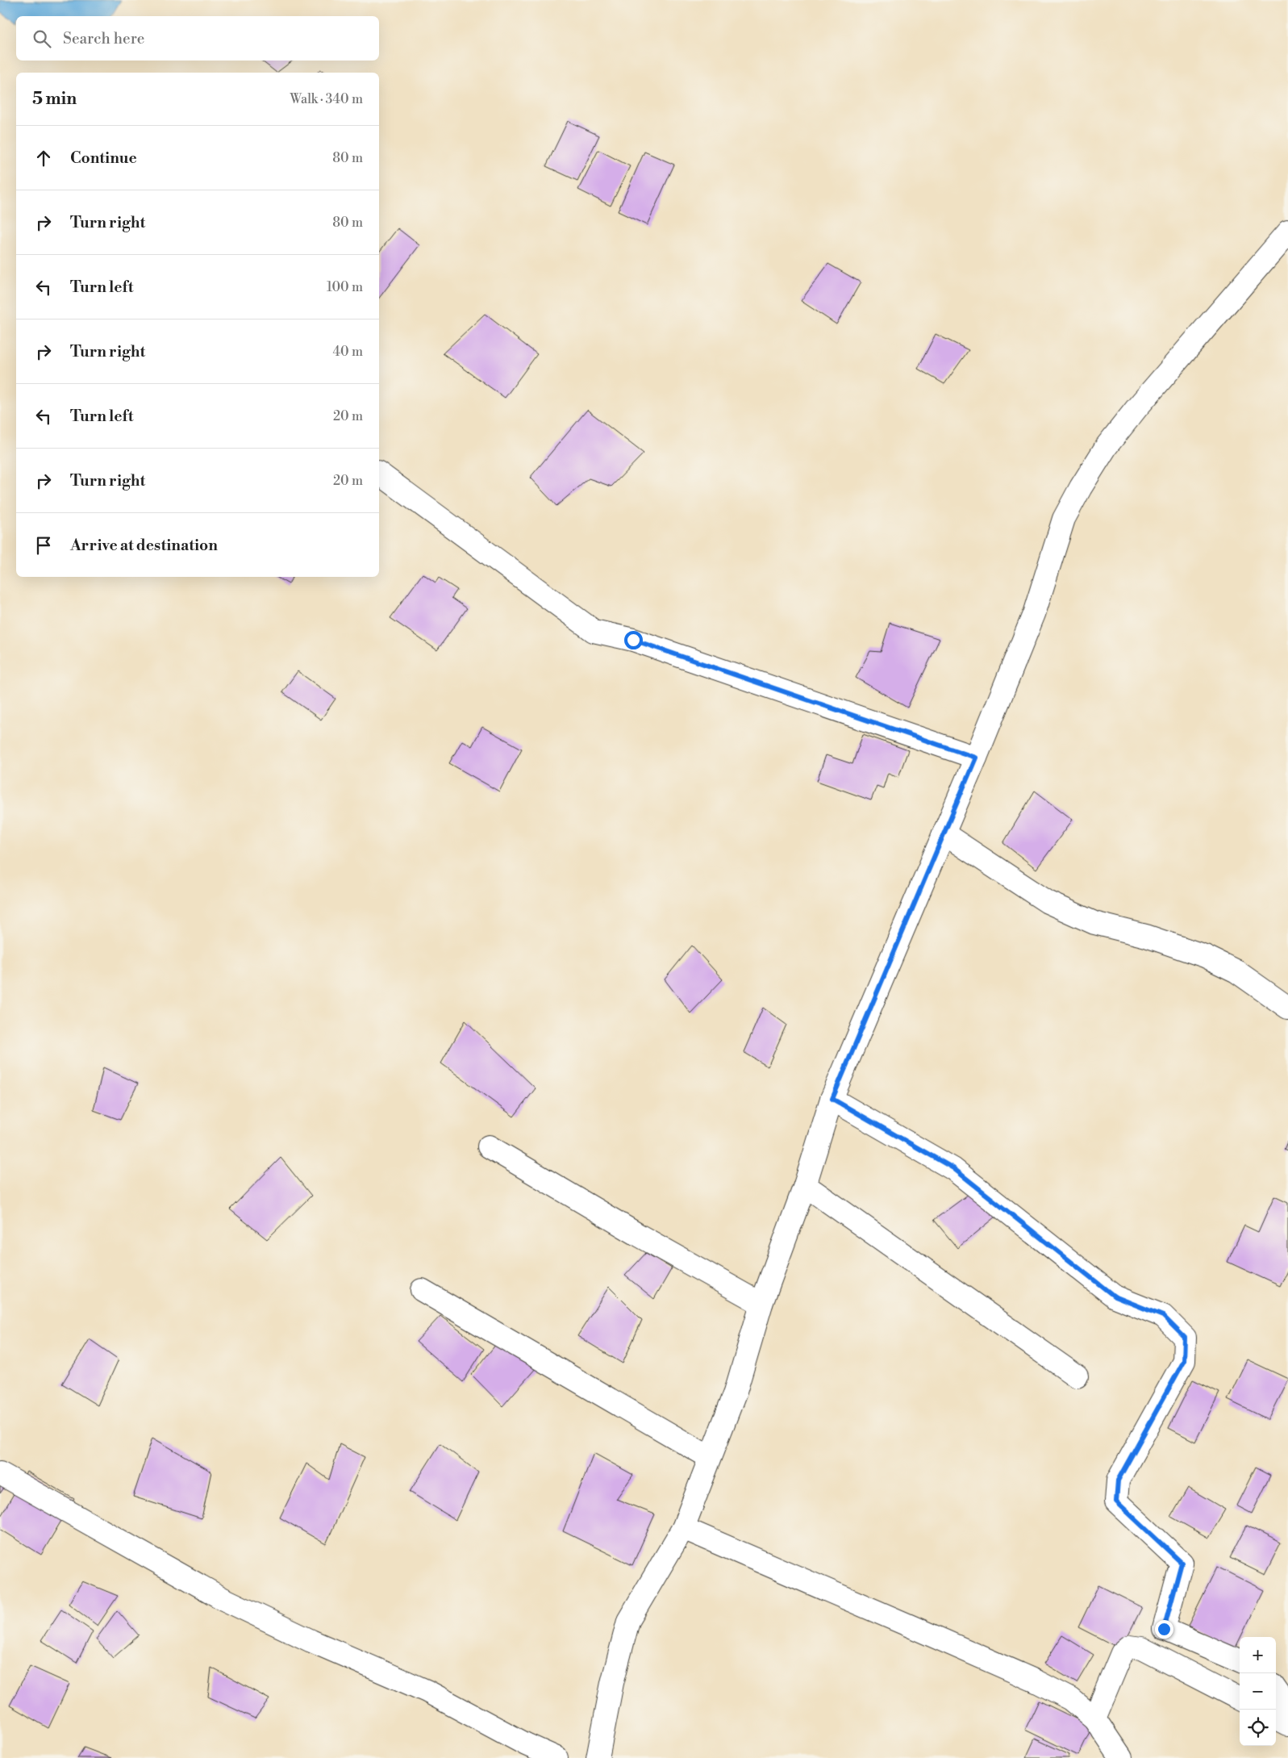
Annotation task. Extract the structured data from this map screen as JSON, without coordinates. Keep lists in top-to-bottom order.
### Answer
{
  "page": {
    "search": "Search here",
    "heading": ["5 min", "Walk · 340 m"],
    "list": [
      ["Continue", "80 m"],
      ["Turn right", "80 m"],
      ["Turn left", "100 m"],
      ["Turn right", "40 m"],
      ["Turn left", "20 m"],
      ["Turn right", "20 m"],
      "Arrive at destination"
    ],
    "map_buttons": ["+", "−"]
  }
}
